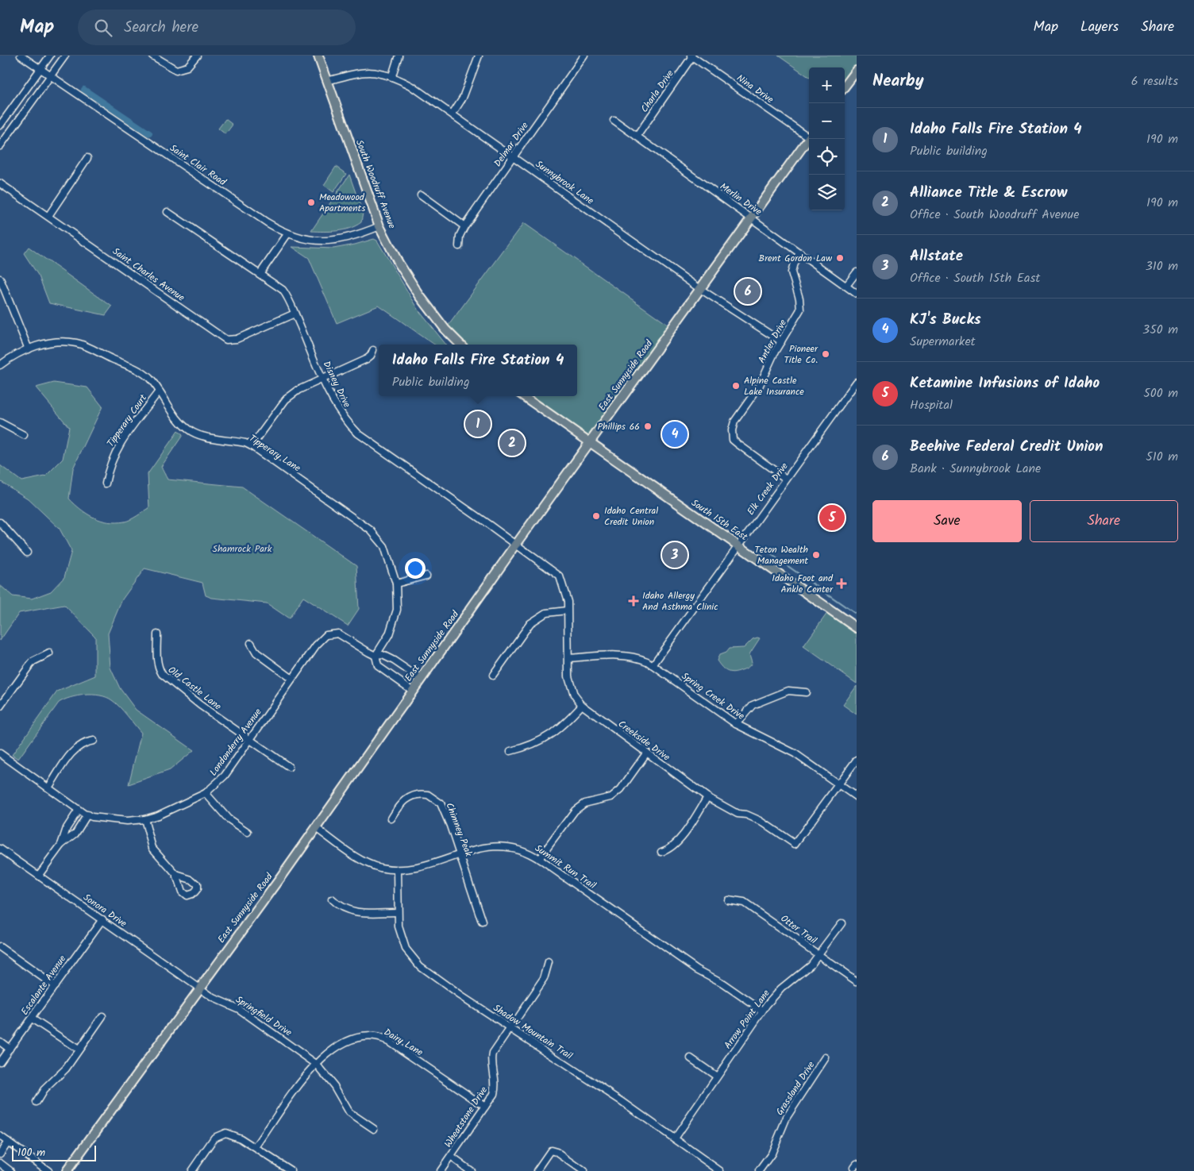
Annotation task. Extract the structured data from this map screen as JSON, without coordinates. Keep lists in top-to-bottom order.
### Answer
{
  "streets": {
    "main road": ["South Woodruff Avenue", "East Sunnyside Road", "South 15th East"],
    "street": [
      "Nina Drive",
      "Charla Drive",
      "Delmar Drive",
      "Saint Clair Road",
      "Sunnybrook Lane",
      "Merlin Drive",
      "Saint Charles Avenue",
      "Antler Drive",
      "Disney Drive",
      "Tipperary Court",
      "Tipperary Lane",
      "Elk Creek Drive",
      "Old Castle Lane",
      "Spring Creek Drive",
      "Creekside Drive",
      "Londonderry Avenue",
      "Chimney Peak",
      "Summit Run Trail",
      "Sonora Drive",
      "Otter Trail",
      "Escalante Avenue",
      "Springfield Drive",
      "Arrow Point Lane",
      "Shadow Mountain Trail",
      "Dairy Lane",
      "Grassland Drive",
      "Wheatstone Drive"
    ]
  },
  "crossings": [
    ["Nina Drive", "Charla Drive"],
    ["Charla Drive", "Merlin Drive"],
    ["Delmar Drive", "Sunnybrook Lane"],
    ["Saint Clair Road", "South Woodruff Avenue"],
    ["Sunnybrook Lane", "South Woodruff Avenue"],
    ["Sunnybrook Lane", "Antler Drive"],
    ["Sunnybrook Lane", "East Sunnyside Road"],
    ["Merlin Drive", "Antler Drive"],
    ["Merlin Drive", "East Sunnyside Road"],
    ["Saint Charles Avenue", "Disney Drive"],
    ["Antler Drive", "Elk Creek Drive"],
    ["East Sunnyside Road", "Disney Drive"],
    ["East Sunnyside Road", "South 15th East"],
    ["East Sunnyside Road", "Creekside Drive"],
    ["East Sunnyside Road", "Londonderry Avenue"],
    ["East Sunnyside Road", "Summit Run Trail"],
    ["East Sunnyside Road", "Sonora Drive"],
    ["East Sunnyside Road", "Springfield Drive"],
    ["Disney Drive", "Creekside Drive"],
    ["Tipperary Court", "Tipperary Lane"],
    ["Tipperary Lane", "Londonderry Avenue"],
    ["Elk Creek Drive", "South 15th East"],
    ["Elk Creek Drive", "Spring Creek Drive"],
    ["Old Castle Lane", "Londonderry Avenue"],
    ["Spring Creek Drive", "Creekside Drive"],
    ["Chimney Peak", "Summit Run Trail"],
    ["Summit Run Trail", "Arrow Point Lane"],
    ["Summit Run Trail", "Shadow Mountain Trail"],
    ["Sonora Drive", "Escalante Avenue"],
    ["Sonora Drive", "Springfield Drive"],
    ["Otter Trail", "Arrow Point Lane"],
    ["Springfield Drive", "Dairy Lane"],
    ["Arrow Point Lane", "Shadow Mountain Trail"],
    ["Shadow Mountain Trail", "Wheatstone Drive"],
    ["Dairy Lane", "Wheatstone Drive"]
  ],
  "parks": ["Shamrock Park"],
  "places": {
    "other": [
      "Meadowood Apartments",
      "Brent Gordon Law",
      "Pioneer Title Co.",
      "Alpine Castle Lake Insurance",
      "Phillips 66",
      "Idaho Central Credit Union",
      "Teton Wealth Management"
    ],
    "health": ["Idaho Foot and Ankle Center", "Idaho Allergy And Asthma Clinic"]
  },
  "scale_bar": "100 m",
  "page": {
    "header": "Map",
    "search": "Search here",
    "nav": ["Map", "Layers", "Share"],
    "heading": ["Nearby", "6 results"],
    "map_buttons": ["+", "−"],
    "list": [
      {
        "mark": "1",
        "name": "Idaho Falls Fire Station 4",
        "note": "Public building",
        "value": "190 m"
      },
      {
        "mark": "2",
        "name": "Alliance Title & Escrow",
        "note": "Office · South Woodruff Avenue",
        "value": "190 m"
      },
      {
        "mark": "3",
        "name": "Allstate",
        "note": "Office · South 15th East",
        "value": "310 m"
      },
      {
        "mark": "4",
        "name": "KJ's Bucks",
        "note": "Supermarket",
        "value": "350 m"
      },
      {
        "mark": "5",
        "name": "Ketamine Infusions of Idaho",
        "note": "Hospital",
        "value": "500 m"
      },
      {
        "mark": "6",
        "name": "Beehive Federal Credit Union",
        "note": "Bank · Sunnybrook Lane",
        "value": "510 m"
      }
    ],
    "pins": [
      "6",
      "1",
      "4",
      "2",
      "5",
      "3"
    ],
    "popup": ["Idaho Falls Fire Station 4", "Public building"],
    "buttons": ["Save", "Share"],
    "scale": "100 m"
  }
}
